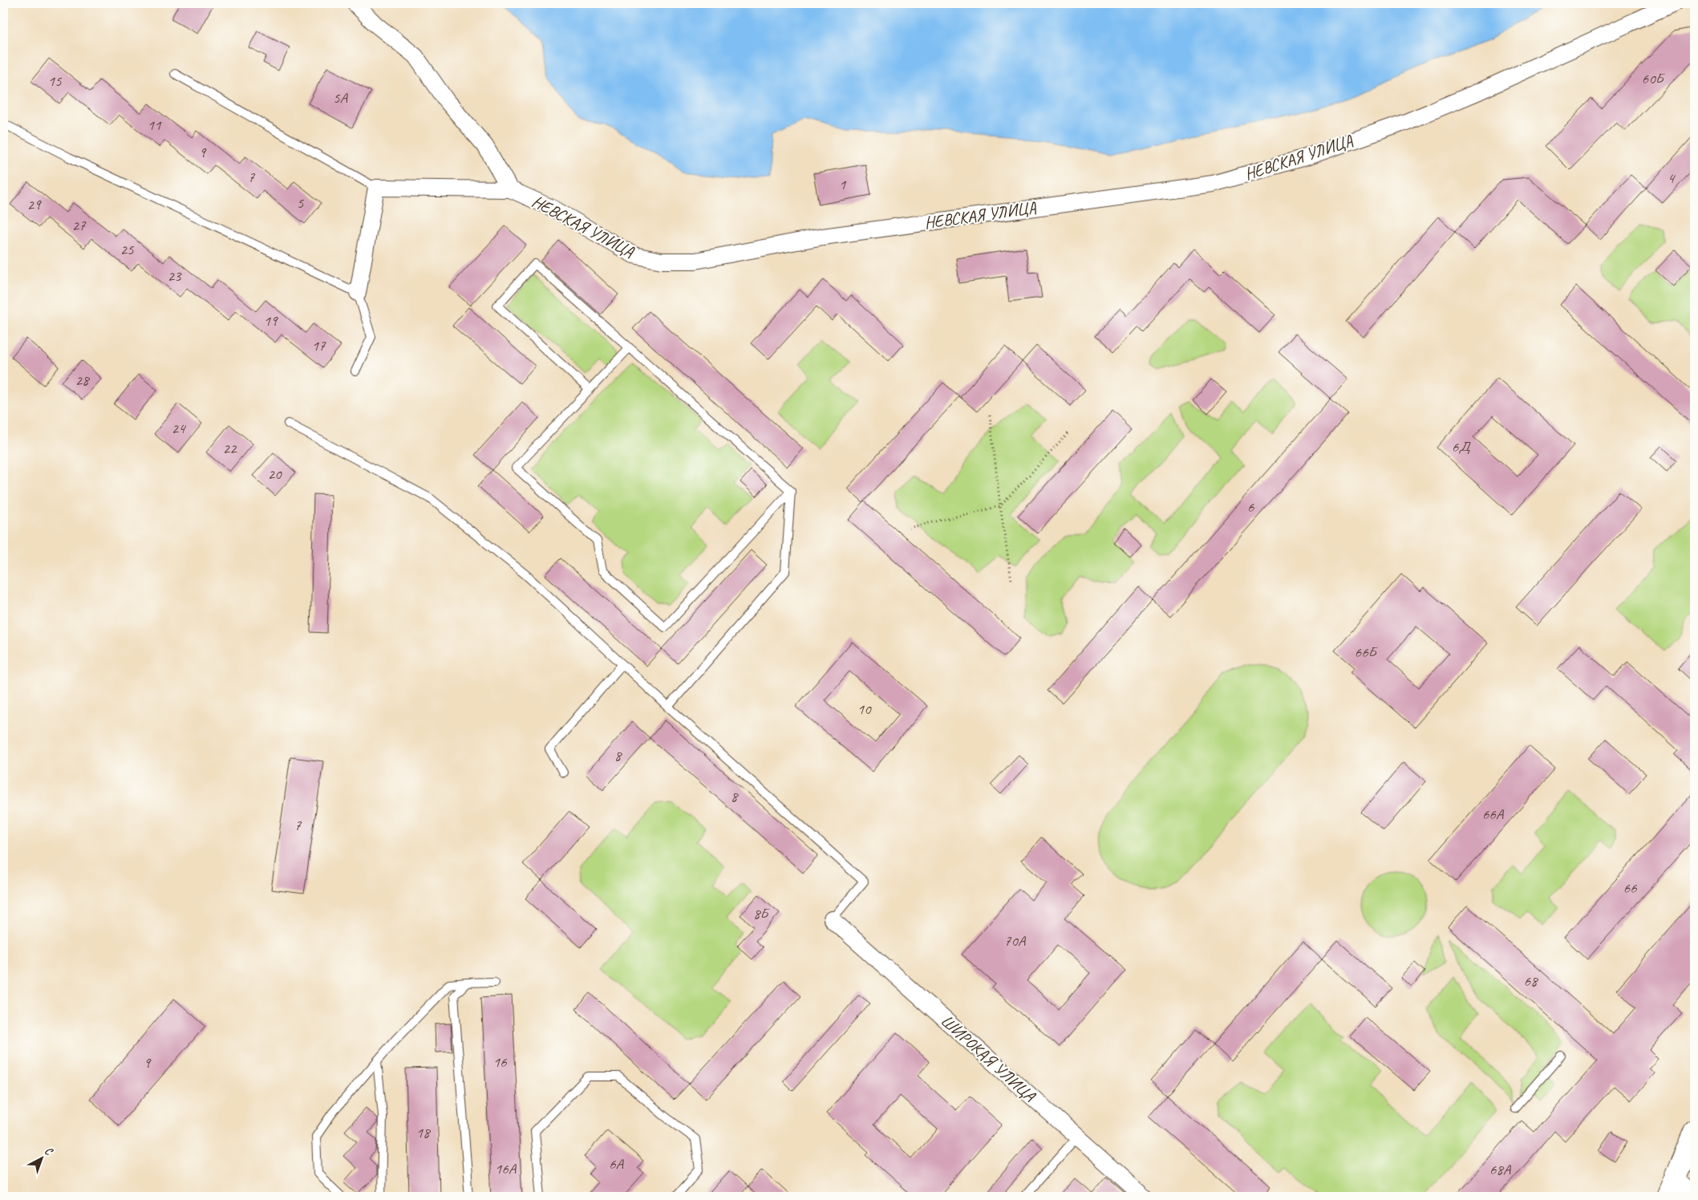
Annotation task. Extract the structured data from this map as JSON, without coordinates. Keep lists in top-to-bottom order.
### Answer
{
  "streets": {
    "street": ["НЕВСКАЯ УЛИЦА", "ШИРОКАЯ УЛИЦА"]
  },
  "house_numbers": [
    "60Б",
    "15",
    "5А",
    "11",
    "9",
    "7",
    "4",
    "1",
    "5",
    "29",
    "27",
    "25",
    "23",
    "19",
    "17",
    "28",
    "24",
    "6Д",
    "22",
    "20",
    "6",
    "66Б",
    "10",
    "8",
    "8",
    "66А",
    "7",
    "66",
    "8Б",
    "70А",
    "68",
    "16",
    "9",
    "18",
    "6А",
    "16А",
    "68А"
  ],
  "north": "top right"
}
